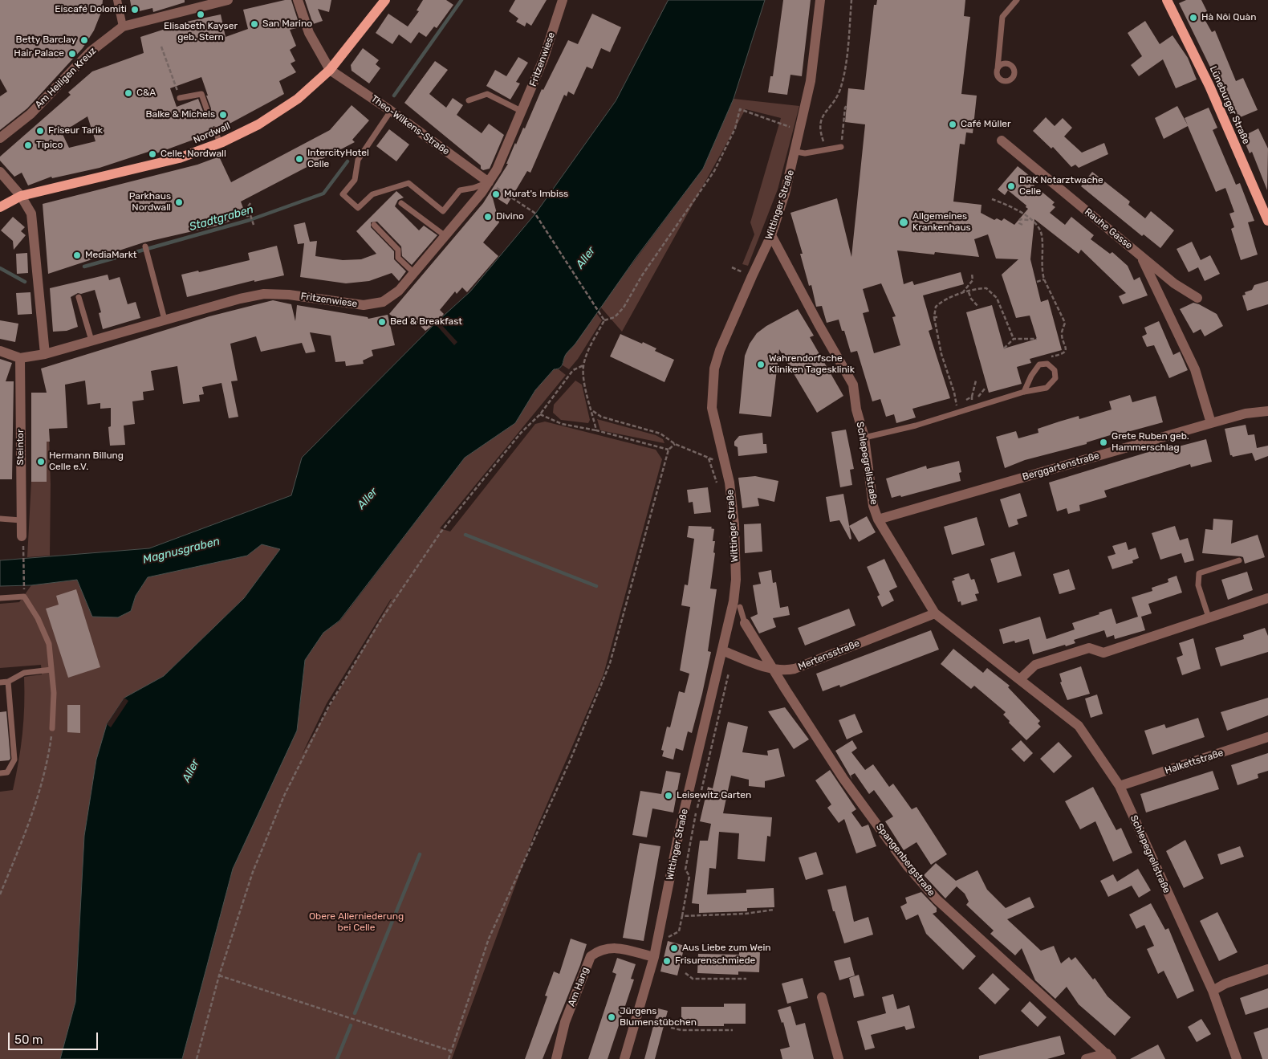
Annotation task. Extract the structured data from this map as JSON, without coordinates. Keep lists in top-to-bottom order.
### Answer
{
  "streets": {
    "main road": ["Lüneburger Straße", "Nordwall"],
    "street": [
      "Fritzenwiese",
      "Am Heiligen Kreuz",
      "Theo-Wilkens-Straße",
      "Wittinger Straße",
      "Rauhe Gasse",
      "Steintor",
      "Schlepegrellstraße",
      "Berggartenstraße",
      "Mertensstraße",
      "Halkettstraße",
      "Spangenbergstraße",
      "Am Hang"
    ]
  },
  "crossings": [
    ["Fritzenwiese", "Theo-Wilkens-Straße"],
    ["Fritzenwiese", "Steintor"],
    ["Theo-Wilkens-Straße", "Nordwall"],
    ["Wittinger Straße", "Schlepegrellstraße"],
    ["Wittinger Straße", "Mertensstraße"],
    ["Wittinger Straße", "Am Hang"],
    ["Rauhe Gasse", "Berggartenstraße"],
    ["Schlepegrellstraße", "Berggartenstraße"],
    ["Schlepegrellstraße", "Mertensstraße"],
    ["Schlepegrellstraße", "Halkettstraße"],
    ["Mertensstraße", "Spangenbergstraße"]
  ],
  "water": ["Stadtgraben", "Aller", "Magnusgraben"],
  "parks": ["Obere Allerniederung bei Celle"],
  "places": [
    "Eiscafé Dolomiti",
    "Elisabeth Kayser geb. Stern",
    "Hà Nôi Quàn",
    "San Marino",
    "Betty Barclay",
    "Hair Palace",
    "C&A",
    "Balke & Michels",
    "Café Müller",
    "Friseur Tarik",
    "Tipico",
    "Celle, Nordwall",
    "IntercityHotel Celle",
    "DRK Notarztwache Celle",
    "Murat's Imbiss",
    "Parkhaus Nordwall",
    "Divino",
    "Allgemeines Krankenhaus",
    "MediaMarkt",
    "Bed & Breakfast",
    "Wahrendorfsche Kliniken Tagesklinik",
    "Grete Ruben geb. Hammerschlag",
    "Hermann Billung Celle e.V.",
    "Leisewitz Garten",
    "Aus Liebe zum Wein",
    "Frisurenschmiede",
    "Jürgens Blumenstübchen"
  ],
  "scale_bar": "50 m"
}
